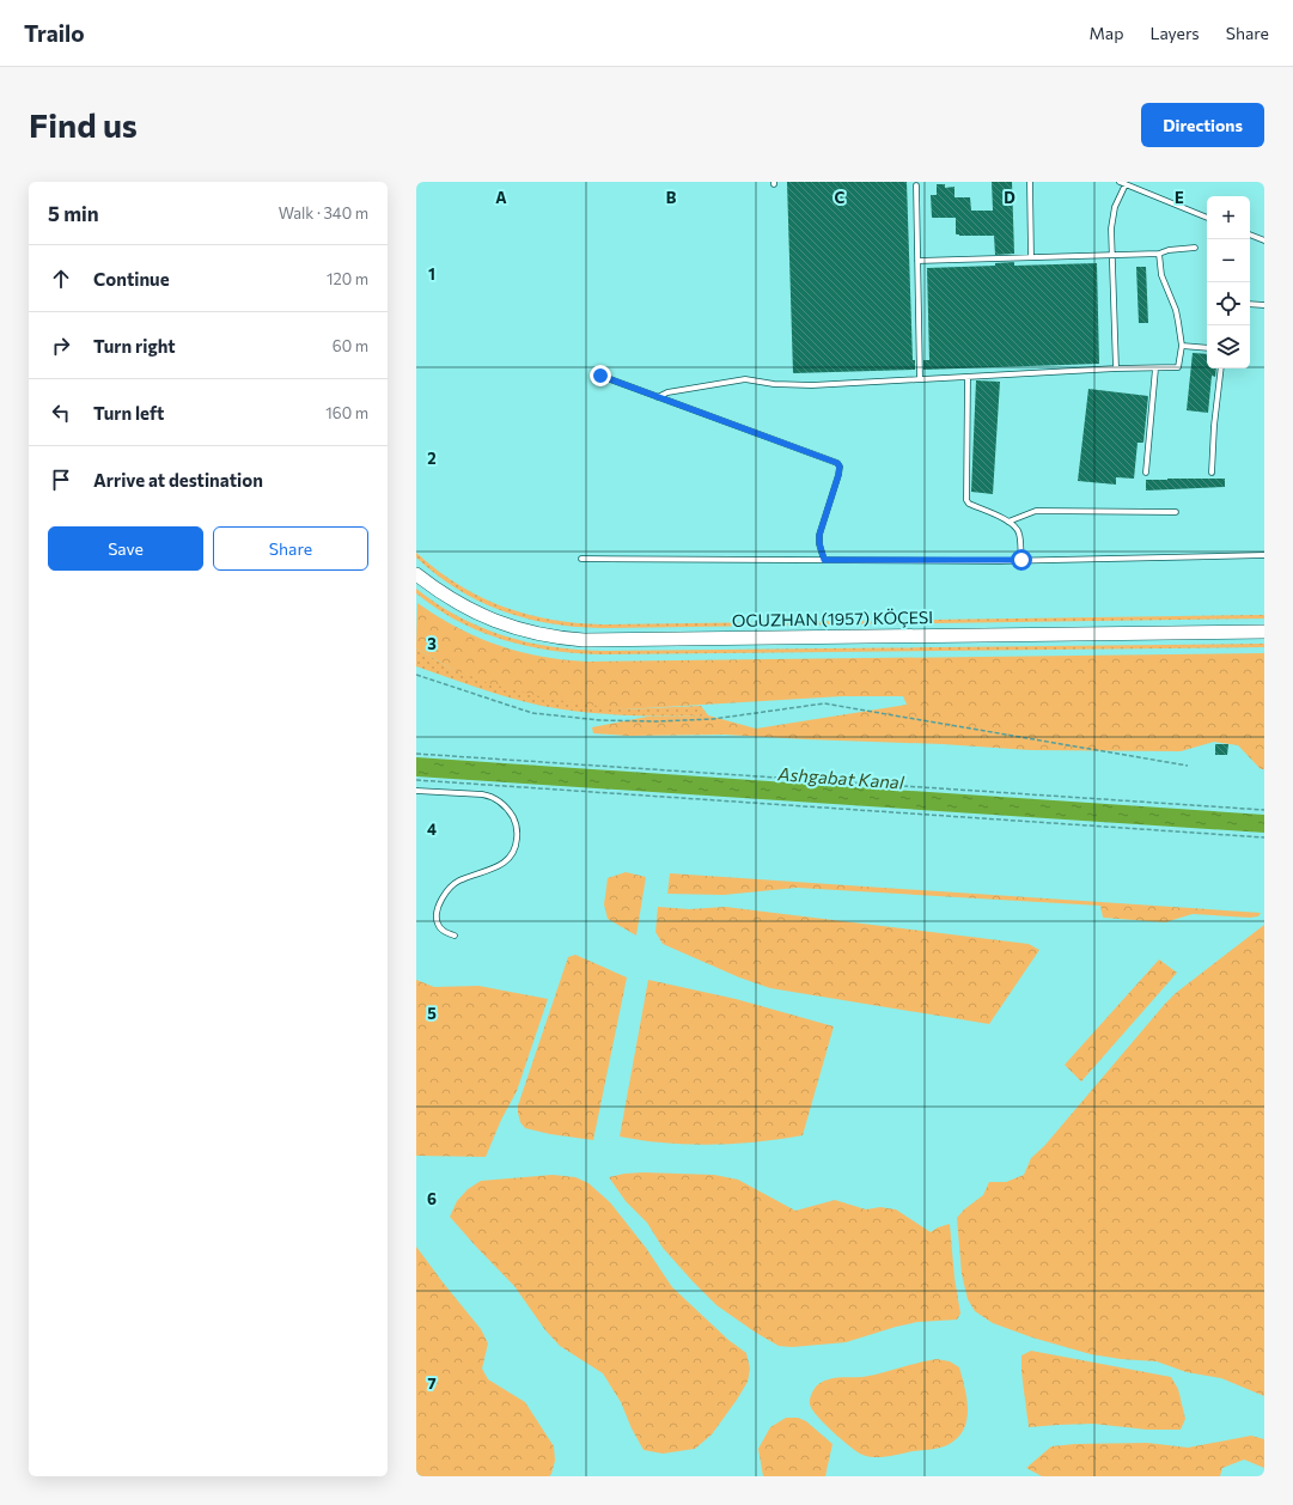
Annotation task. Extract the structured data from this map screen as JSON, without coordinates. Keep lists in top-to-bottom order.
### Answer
{
  "streets": {
    "main road": ["OGUZHAN (1957) KÖÇESI"]
  },
  "water": ["Ashgabat Kanal"],
  "page": {
    "header": "Trailo",
    "nav": ["Map", "Layers", "Share"],
    "buttons": [
      "Directions",
      ["Save", "Share"]
    ],
    "title": "Find us",
    "heading": ["5 min", "Walk · 340 m"],
    "map_buttons": ["+", "−"],
    "list": [
      ["Continue", "120 m"],
      ["Turn right", "60 m"],
      ["Turn left", "160 m"],
      "Arrive at destination"
    ]
  },
  "grid": {
    "columns": [
      "A",
      "B",
      "C",
      "D",
      "E"
    ],
    "rows": [
      "1",
      "2",
      "3",
      "4",
      "5",
      "6",
      "7"
    ]
  }
}
